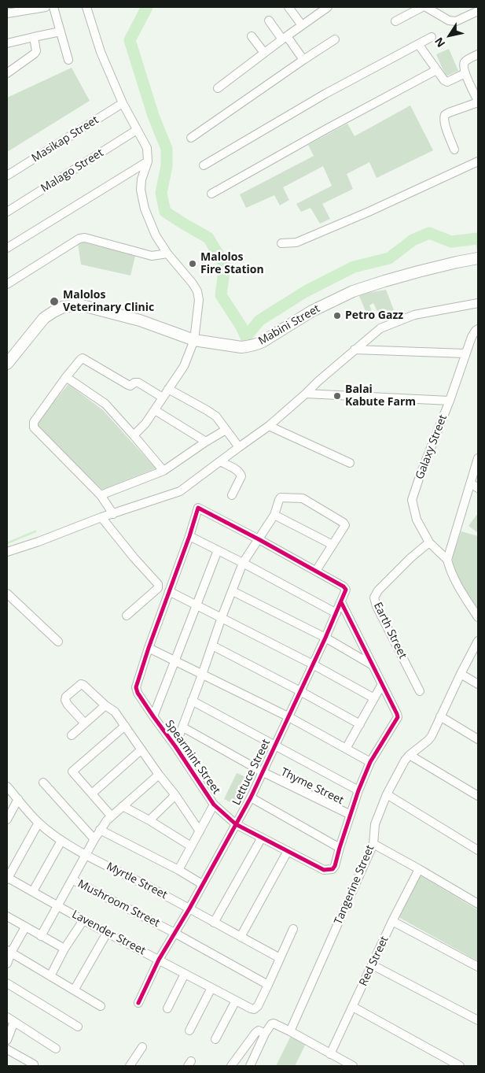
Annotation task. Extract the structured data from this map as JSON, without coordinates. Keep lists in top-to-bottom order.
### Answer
{
  "streets": {
    "main road": ["Mabini Street"],
    "street": [
      "Masikap Street",
      "Malago Street",
      "Galaxy Street",
      "Earth Street",
      "Spearmint Street",
      "Lettuce Street",
      "Thyme Street",
      "Myrtle Street",
      "Tangerine Street",
      "Mushroom Street",
      "Lavender Street",
      "Red Street"
    ]
  },
  "crossings": [
    ["Galaxy Street", "Earth Street"],
    ["Spearmint Street", "Lettuce Street"],
    ["Lettuce Street", "Thyme Street"],
    ["Lettuce Street", "Myrtle Street"],
    ["Lettuce Street", "Mushroom Street"],
    ["Lettuce Street", "Lavender Street"],
    ["Mushroom Street", "Lavender Street"]
  ],
  "places": [
    "Malolos Fire Station",
    "Malolos Veterinary Clinic",
    "Petro Gazz",
    "Balai Kabute Farm"
  ],
  "north": "bottom left"
}
